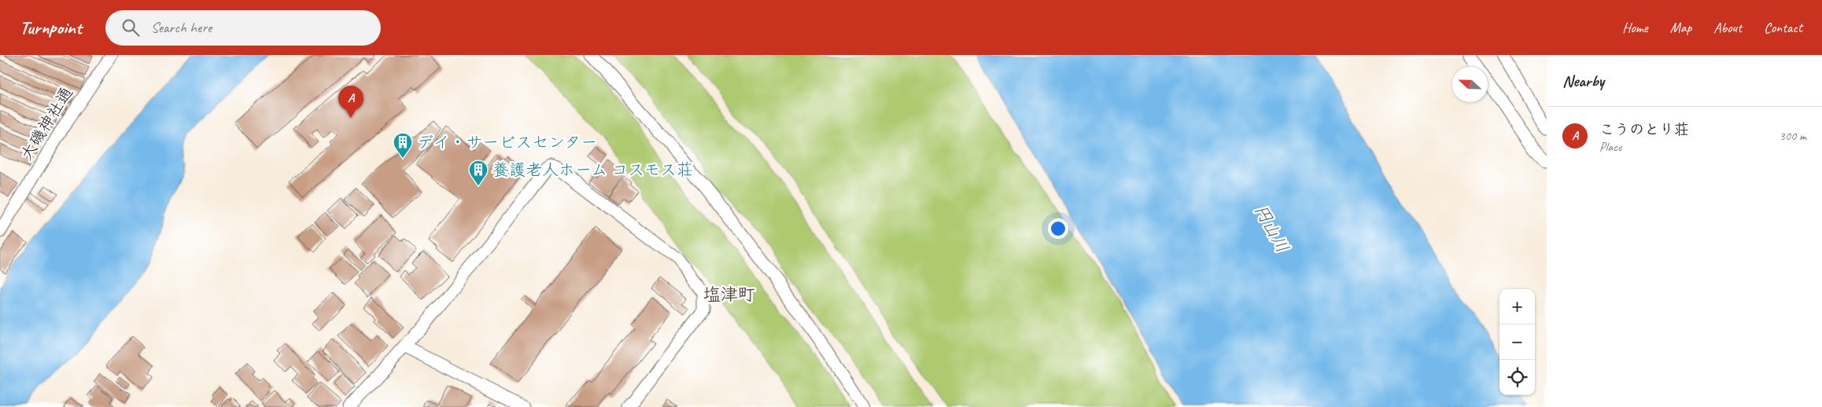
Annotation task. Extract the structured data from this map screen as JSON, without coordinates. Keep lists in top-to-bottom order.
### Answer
{
  "streets": {
    "street": ["大磯神社通"]
  },
  "districts": ["塩津町"],
  "water": ["円山川"],
  "places": {
    "building": ["デイ・サービスセンター", "養護老人ホーム コスモス荘"]
  },
  "north": "left",
  "page": {
    "header": "Turnpoint",
    "search": "Search here",
    "nav": [
      "Home",
      "Map",
      "About",
      "Contact"
    ],
    "heading": "Nearby",
    "pins": "A",
    "list": [
      {
        "mark": "A",
        "name": "こうのとり荘",
        "note": "Place",
        "value": "300 m"
      }
    ],
    "map_buttons": ["+", "−"]
  }
}
